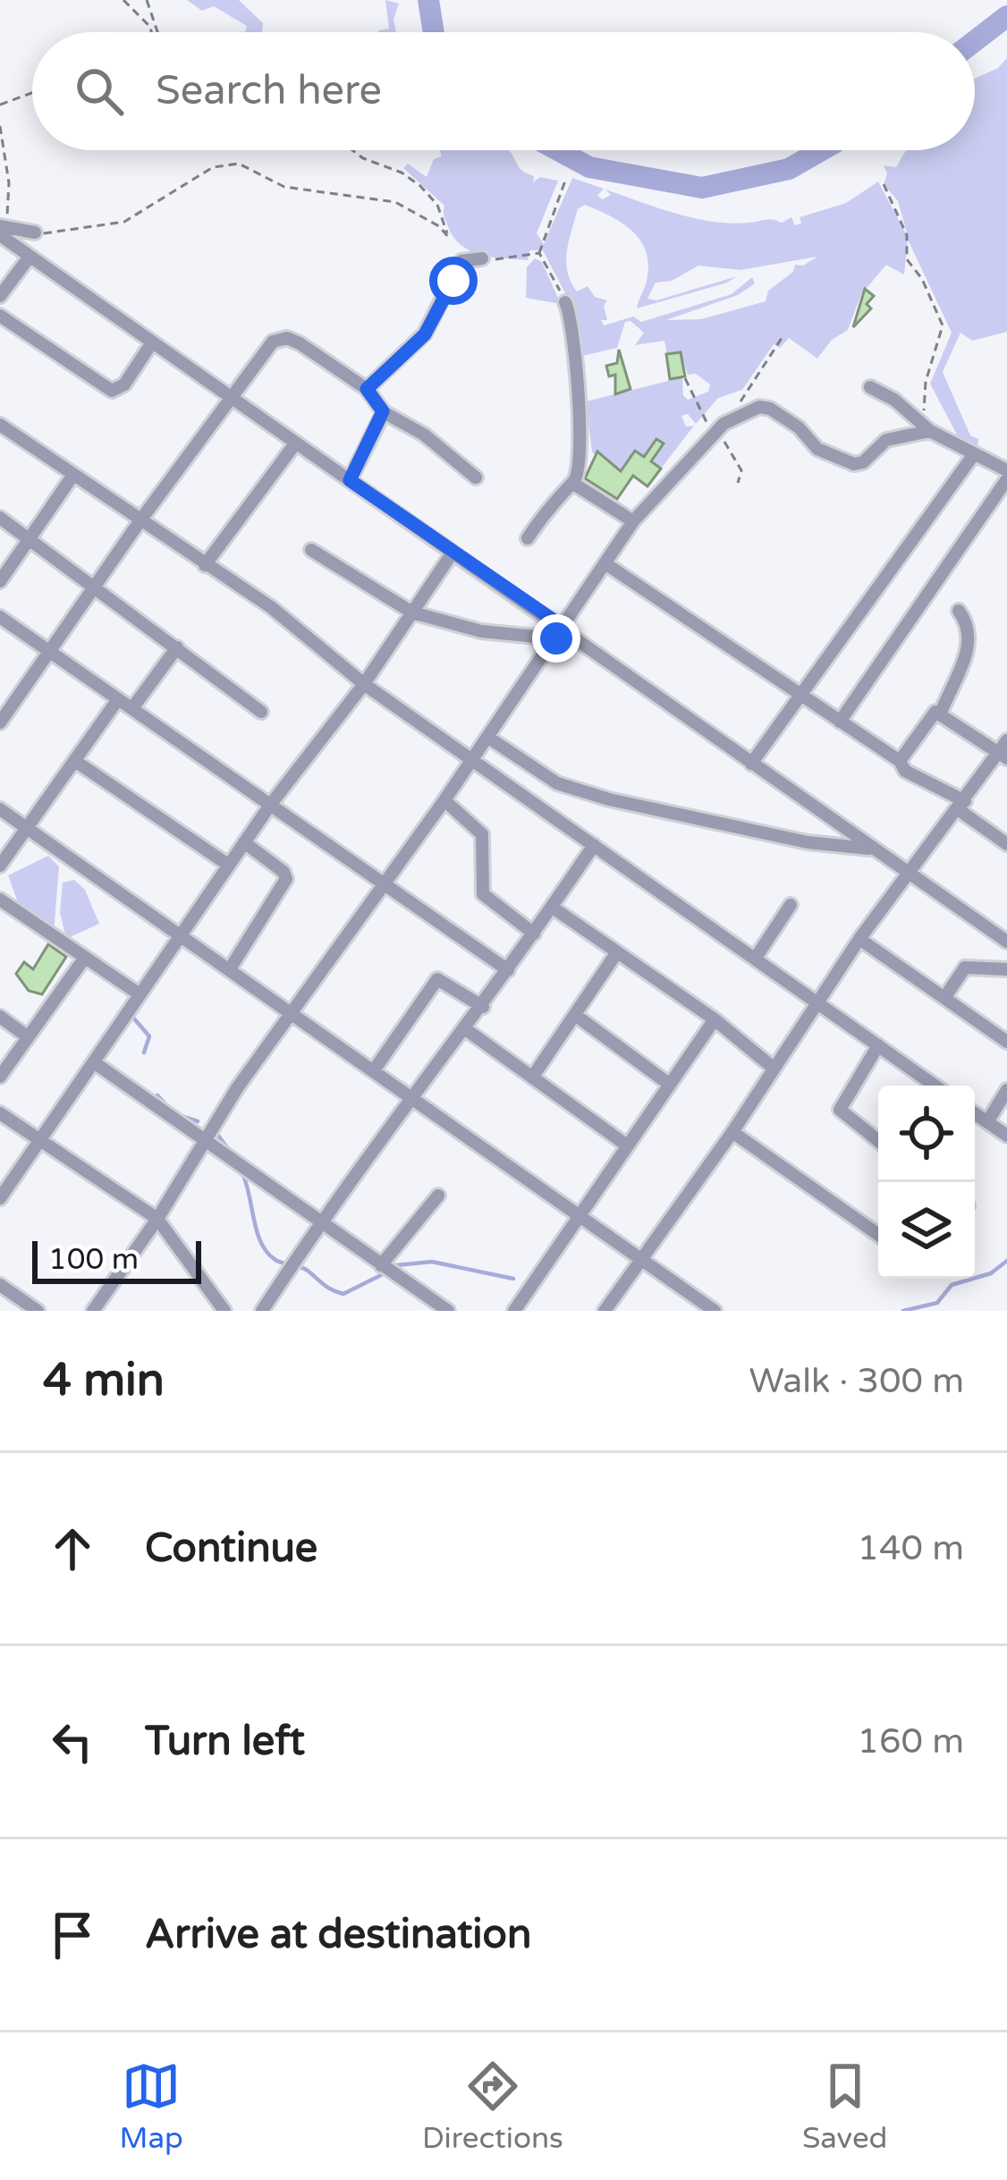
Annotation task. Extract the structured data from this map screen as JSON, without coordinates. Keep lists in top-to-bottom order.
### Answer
{
  "scale_bar": "100 m",
  "page": {
    "search": "Search here",
    "scale": "100 m",
    "heading": ["4 min", "Walk · 300 m"],
    "list": [
      ["Continue", "140 m"],
      ["Turn left", "160 m"],
      "Arrive at destination"
    ],
    "nav": ["Map", "Directions", "Saved"]
  }
}
